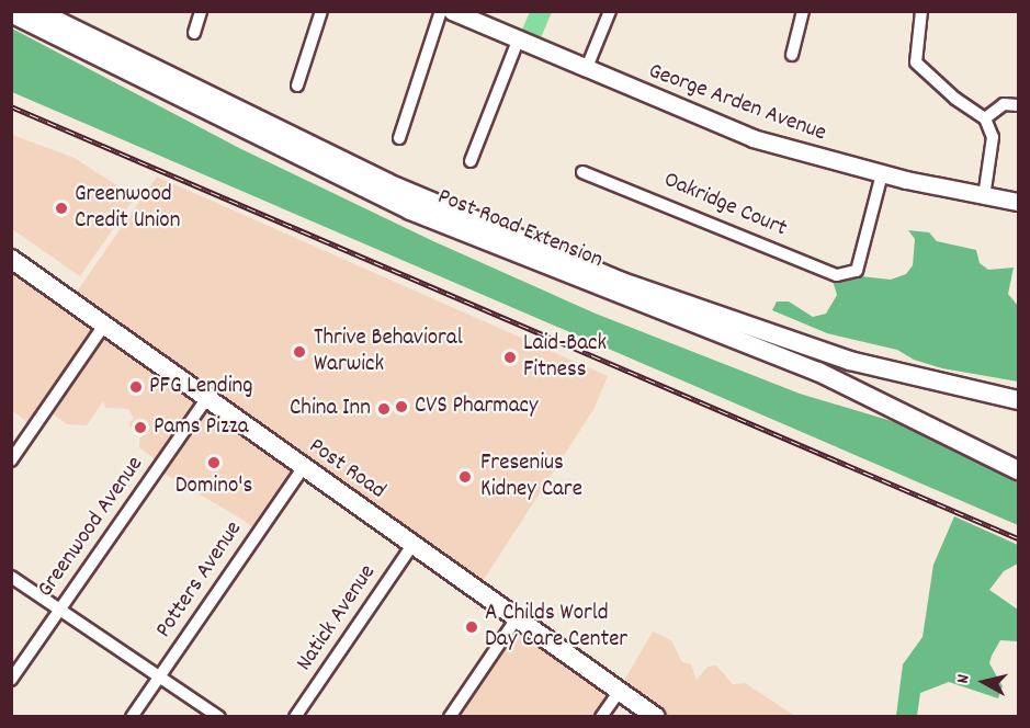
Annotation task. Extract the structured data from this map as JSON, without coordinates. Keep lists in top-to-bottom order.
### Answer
{
  "streets": {
    "main road": ["Post Road Extension", "Post Road"],
    "street": [
      "George Arden Avenue",
      "Oakridge Court",
      "Greenwood Avenue",
      "Potters Avenue",
      "Natick Avenue"
    ]
  },
  "crossings": [
    ["George Arden Avenue", "Oakridge Court"],
    ["Post Road", "Greenwood Avenue"],
    ["Post Road", "Potters Avenue"],
    ["Post Road", "Natick Avenue"]
  ],
  "places": [
    "Greenwood Credit Union",
    "Thrive Behavioral Warwick",
    "Laid-Back Fitness",
    "PFG Lending",
    "CVS Pharmacy",
    "China Inn",
    "Pams Pizza",
    "Domino's",
    "Fresenius Kidney Care",
    "A Childs World Day Care Center"
  ],
  "north": "left"
}
